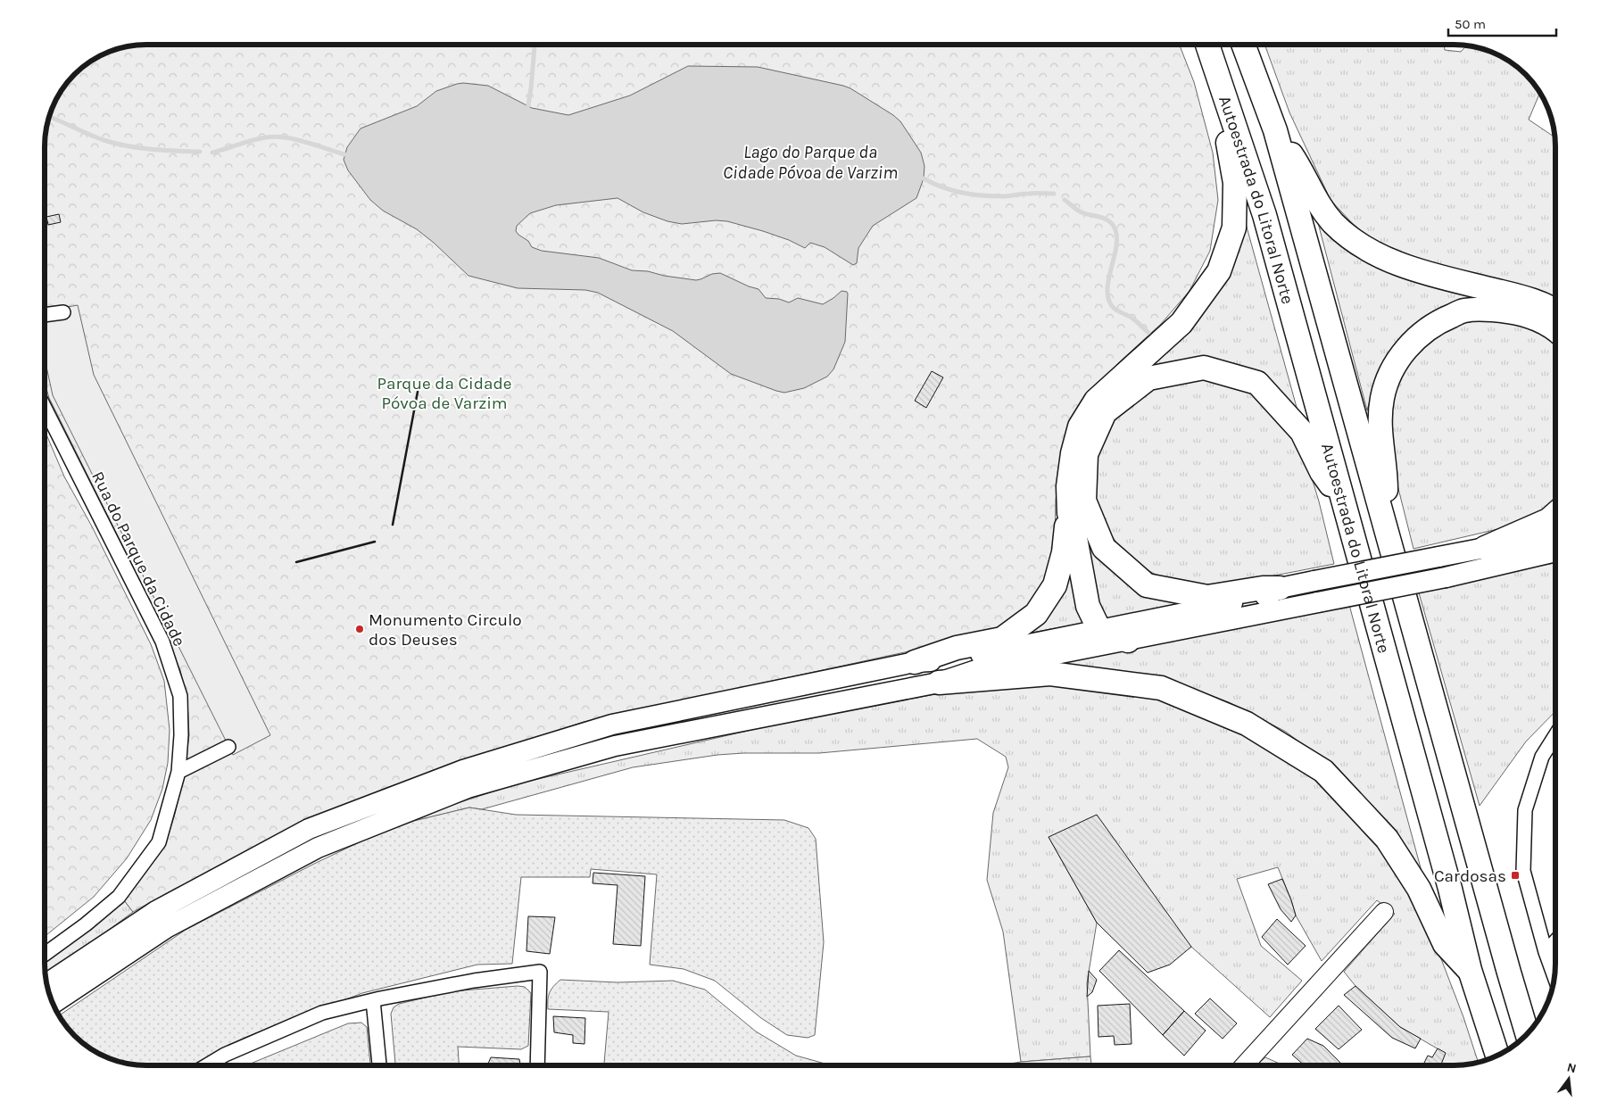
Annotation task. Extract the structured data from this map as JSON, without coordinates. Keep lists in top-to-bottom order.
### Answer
{
  "streets": {
    "highway": ["Autoestrada do Litoral Norte"],
    "street": ["Rua do Parque da Cidade"]
  },
  "water": ["Lago do Parque da Cidade Póvoa de Varzim"],
  "parks": ["Parque da Cidade Póvoa de Varzim"],
  "places": {
    "other": ["Monumento Circulo dos Deuses"],
    "transit": ["Cardosas"]
  },
  "scale_bar": "50 m",
  "north": "top"
}
